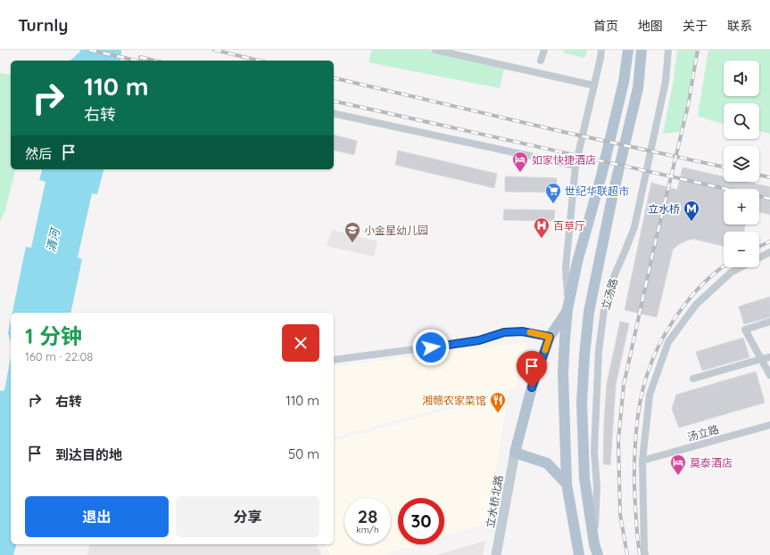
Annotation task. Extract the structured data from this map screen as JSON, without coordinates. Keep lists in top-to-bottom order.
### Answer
{
  "streets": {
    "main road": ["立汤路"],
    "street": ["汤立路", "立水桥北路"]
  },
  "water": ["清河"],
  "places": {
    "hotel": ["如家快捷酒店", "莫泰酒店"],
    "supermarket": ["世纪华联超市"],
    "metro station": ["立水桥"],
    "hospital": ["百草厅"],
    "school or university": ["小金星幼儿园"],
    "restaurant": ["湘赣农家菜馆"]
  },
  "page": {
    "header": "Turnly",
    "nav": [
      "首页",
      "地图",
      "关于",
      "联系"
    ],
    "map_buttons": ["+", "−"],
    "turn": ["110 m", "右转"],
    "then": "然后",
    "heading": ["1 分钟", "160 m · 22:08"],
    "list": [
      {
        "name": "右转",
        "value": "110 m"
      },
      {
        "name": "到达目的地",
        "value": "50 m"
      }
    ],
    "buttons": ["退出", "分享"],
    "speed": "28 km/h",
    "limit": "30"
  }
}
